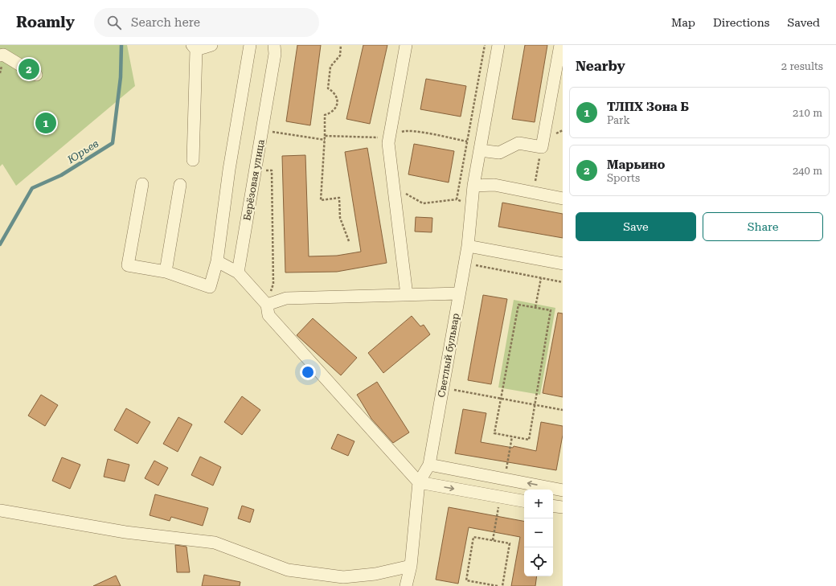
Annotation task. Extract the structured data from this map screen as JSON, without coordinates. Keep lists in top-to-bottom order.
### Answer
{
  "streets": {
    "street": ["Берёзовая улица", "Светлый бульвар"]
  },
  "water": ["Юрьев"],
  "page": {
    "header": "Roamly",
    "search": "Search here",
    "nav": ["Map", "Directions", "Saved"],
    "heading": ["Nearby", "2 results"],
    "pins": ["2", "1"],
    "list": [
      {
        "mark": "1",
        "name": "ТЛПХ Зона Б",
        "note": "Park",
        "value": "210 m"
      },
      {
        "mark": "2",
        "name": "Марьино",
        "note": "Sports",
        "value": "240 m"
      }
    ],
    "buttons": ["Save", "Share"],
    "map_buttons": ["+", "−"]
  }
}
